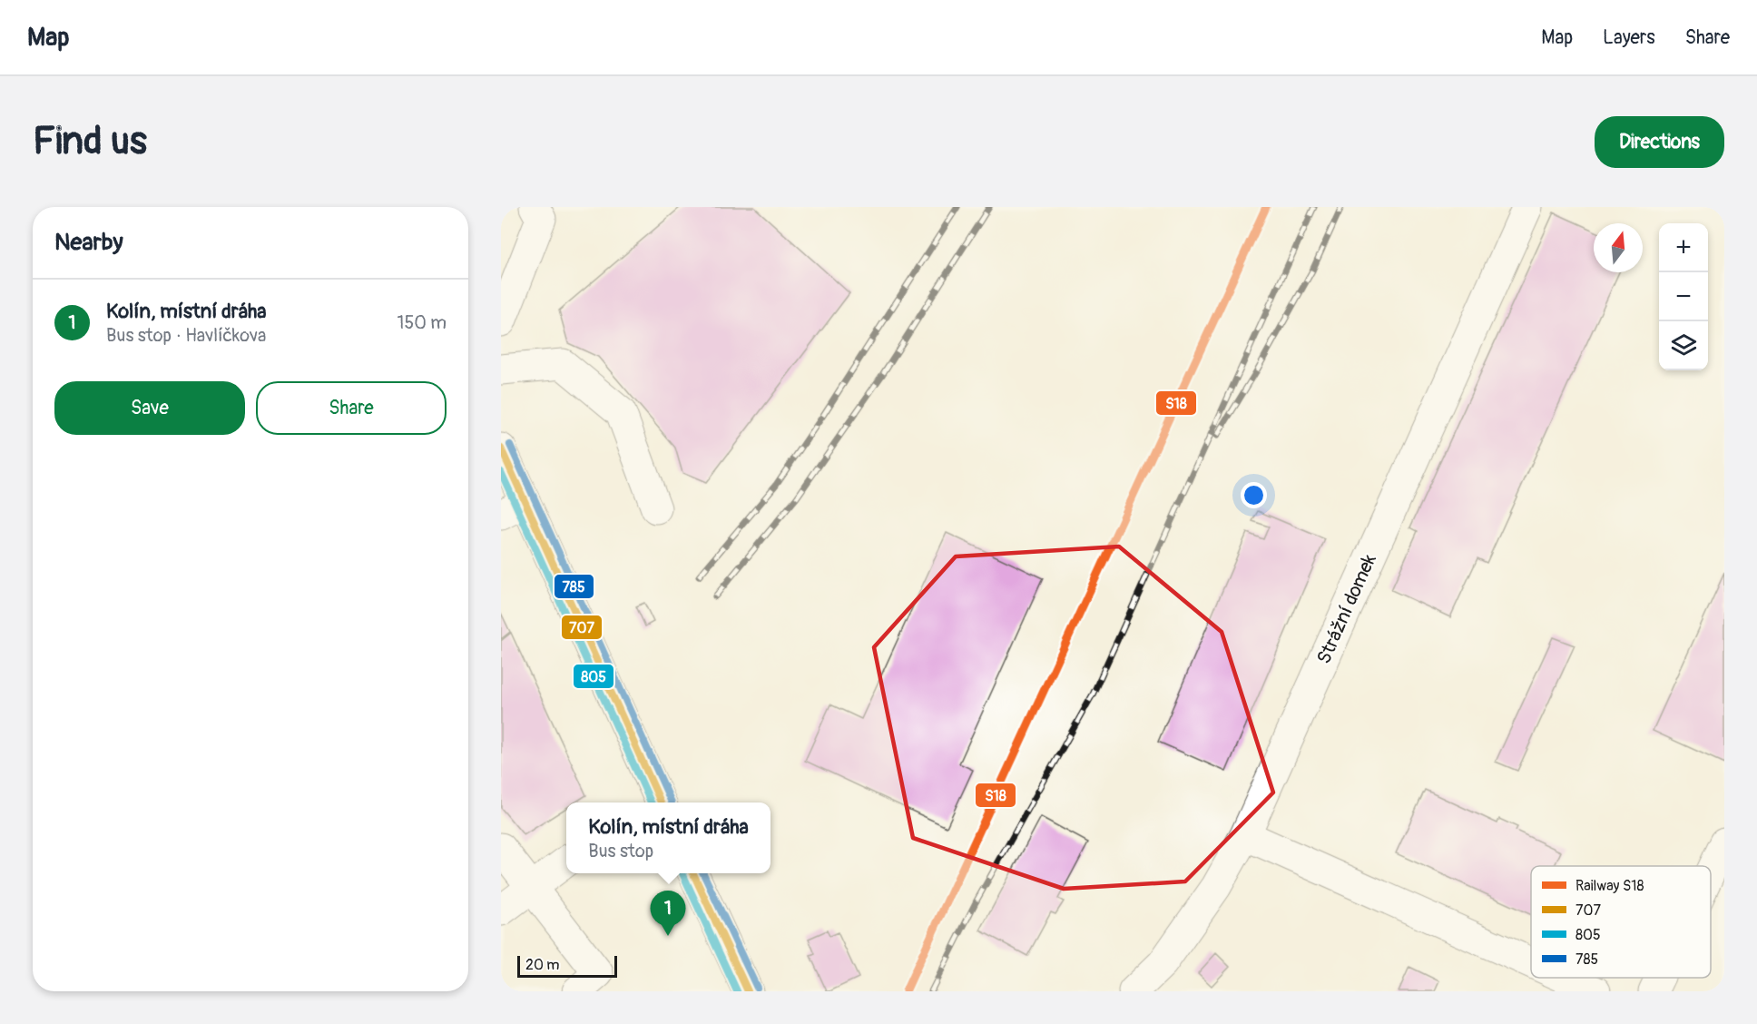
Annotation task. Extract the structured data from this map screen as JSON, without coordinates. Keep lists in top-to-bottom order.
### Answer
{
  "streets": {
    "street": ["Strážní domek"]
  },
  "lines": [
    "rail line S18",
    "transit line 785",
    "transit line 707",
    "transit line 805"
  ],
  "legend": [
    "Railway S18",
    "707",
    "805",
    "785"
  ],
  "scale_bar": "20 m",
  "north": "top",
  "page": {
    "header": "Map",
    "nav": ["Map", "Layers", "Share"],
    "buttons": [
      "Directions",
      ["Save", "Share"]
    ],
    "title": "Find us",
    "heading": "Nearby",
    "map_buttons": ["+", "−"],
    "list": [
      {
        "mark": "1",
        "name": "Kolín, místní dráha",
        "note": "Bus stop · Havlíčkova",
        "value": "150 m"
      }
    ],
    "popup": ["Kolín, místní dráha", "Bus stop"],
    "pins": "1",
    "scale": "20 m"
  }
}
